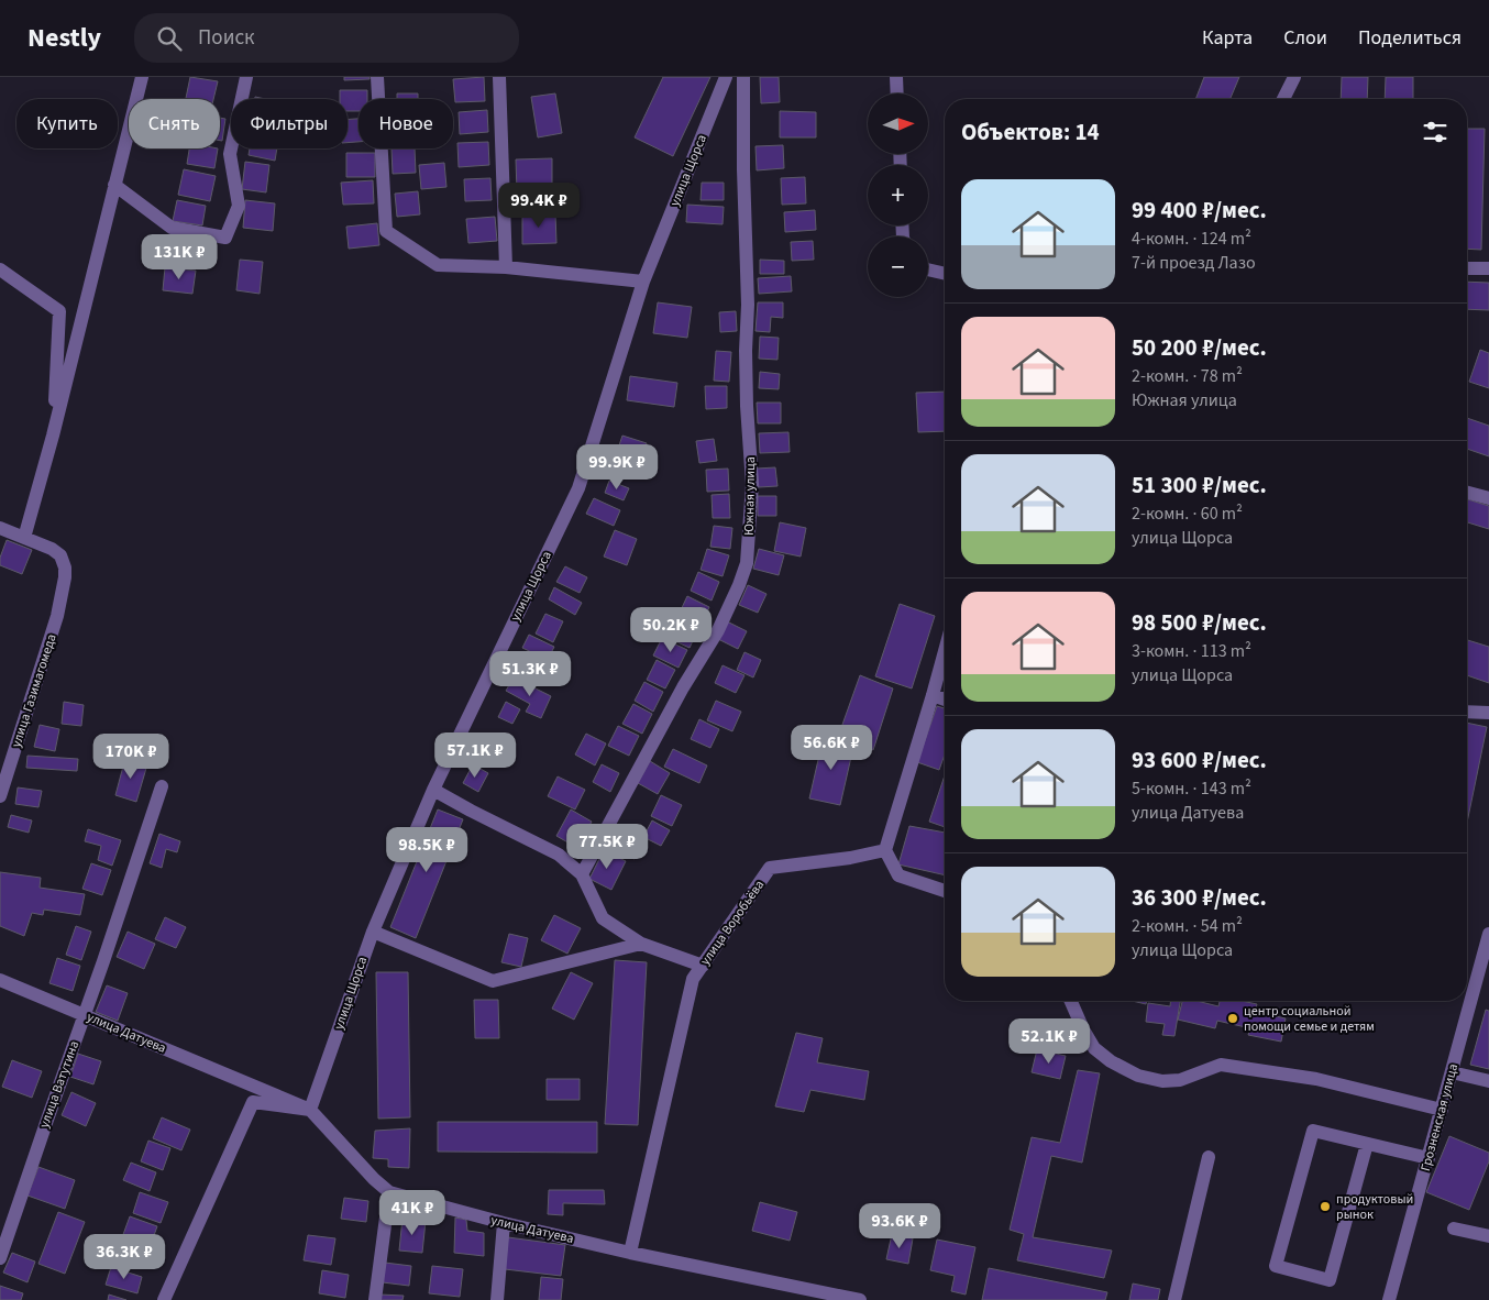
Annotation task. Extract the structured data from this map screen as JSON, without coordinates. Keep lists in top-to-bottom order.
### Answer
{
  "streets": {
    "street": [
      "улица Щорса",
      "Южная улица",
      "улица Газимагомеда",
      "улица Воробьёва",
      "улица Датуева",
      "улица Ватутина",
      "Грозненская улица"
    ]
  },
  "crossings": [
    ["улица Щорса", "улица Датуева"],
    ["улица Воробьёва", "улица Датуева"],
    ["улица Датуева", "улица Ватутина"]
  ],
  "places": ["центр социальной помощи семье и детям", "продуктовый рынок"],
  "north": "right",
  "page": {
    "header": "Nestly",
    "search": "Поиск",
    "nav": ["Карта", "Слои", "Поделиться"],
    "map_buttons": ["+", "−"],
    "chip": [
      "Купить",
      "Снять",
      "Фильтры",
      "Новое"
    ],
    "heading": "Объектов: 14",
    "list": [
      {
        "name": "99 400 ₽/мес.",
        "note": "4-комн. · 124 m² · 7-й проезд Лазо"
      },
      {
        "name": "50 200 ₽/мес.",
        "note": "2-комн. · 78 m² · Южная улица"
      },
      {
        "name": "51 300 ₽/мес.",
        "note": "2-комн. · 60 m² · улица Щорса"
      },
      {
        "name": "98 500 ₽/мес.",
        "note": "3-комн. · 113 m² · улица Щорса"
      },
      {
        "name": "93 600 ₽/мес.",
        "note": "5-комн. · 143 m² · улица Датуева"
      },
      {
        "name": "36 300 ₽/мес.",
        "note": "2-комн. · 54 m² · улица Щорса"
      }
    ],
    "price": [
      "99.4K ₽",
      "131K ₽",
      "99.9K ₽",
      "50.2K ₽",
      "51.3K ₽",
      "56.6K ₽",
      "57.1K ₽",
      "170K ₽",
      "77.5K ₽",
      "98.5K ₽",
      "52.1K ₽",
      "41K ₽",
      "93.6K ₽",
      "36.3K ₽"
    ]
  }
}
